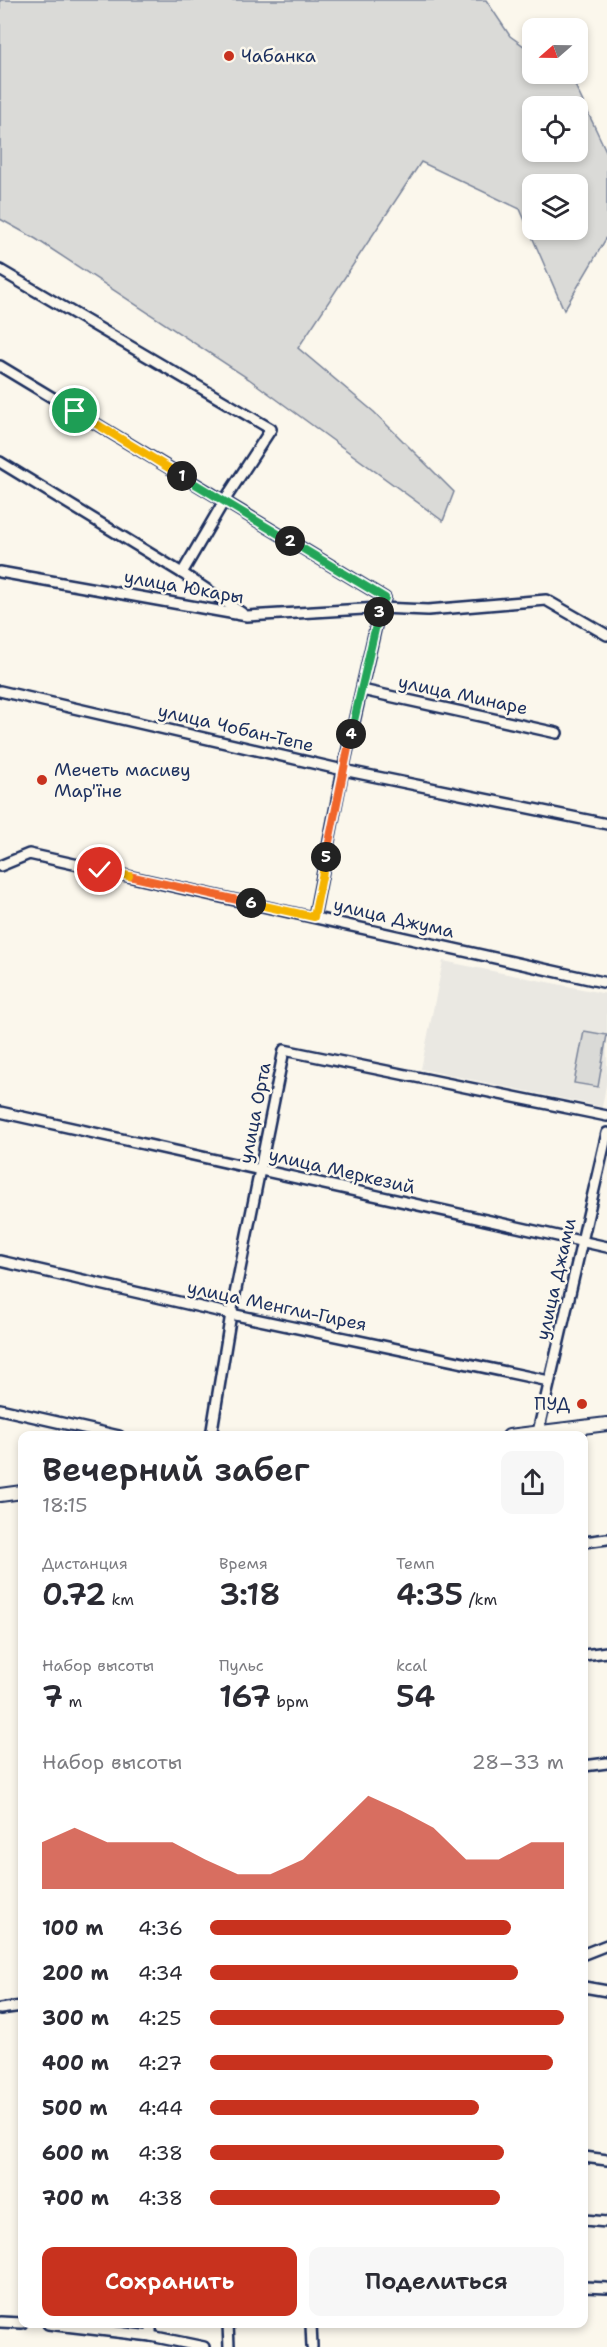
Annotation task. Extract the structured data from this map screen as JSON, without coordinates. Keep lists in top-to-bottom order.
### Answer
{
  "streets": {
    "street": [
      "улица Юкары",
      "улица Минаре",
      "улица Чобан-Тепе",
      "улица Джума",
      "улица Орта",
      "улица Меркезий",
      "улица Джами",
      "улица Менгли-Гирея"
    ]
  },
  "crossings": [
    ["улица Орта", "улица Меркезий"],
    ["улица Орта", "улица Менгли-Гирея"],
    ["улица Меркезий", "улица Джами"],
    ["улица Джами", "улица Менгли-Гирея"]
  ],
  "places": ["Чабанка", "Мечеть масиву Мар'їне", "ПУД"],
  "north": "left",
  "page": {
    "pins": [
      "1",
      "2",
      "3",
      "4",
      "5",
      "6"
    ],
    "heading": ["Вечерний забег", "18:15"],
    "stats": [
      ["Дистанция", "0.72 km"],
      ["Время", "3:18"],
      ["Темп", "4:35 /km"],
      ["Набор высоты", "7 m"],
      ["Пульс", "167 bpm"],
      ["kcal", "54"]
    ],
    "chart": ["Набор высоты", "28–33 m"],
    "list": [
      {
        "name": "100 m",
        "note": "4:36"
      },
      {
        "name": "200 m",
        "note": "4:34"
      },
      {
        "name": "300 m",
        "note": "4:25"
      },
      {
        "name": "400 m",
        "note": "4:27"
      },
      {
        "name": "500 m",
        "note": "4:44"
      },
      {
        "name": "600 m",
        "note": "4:38"
      },
      {
        "name": "700 m",
        "note": "4:38"
      }
    ],
    "buttons": ["Сохранить", "Поделиться"]
  }
}
